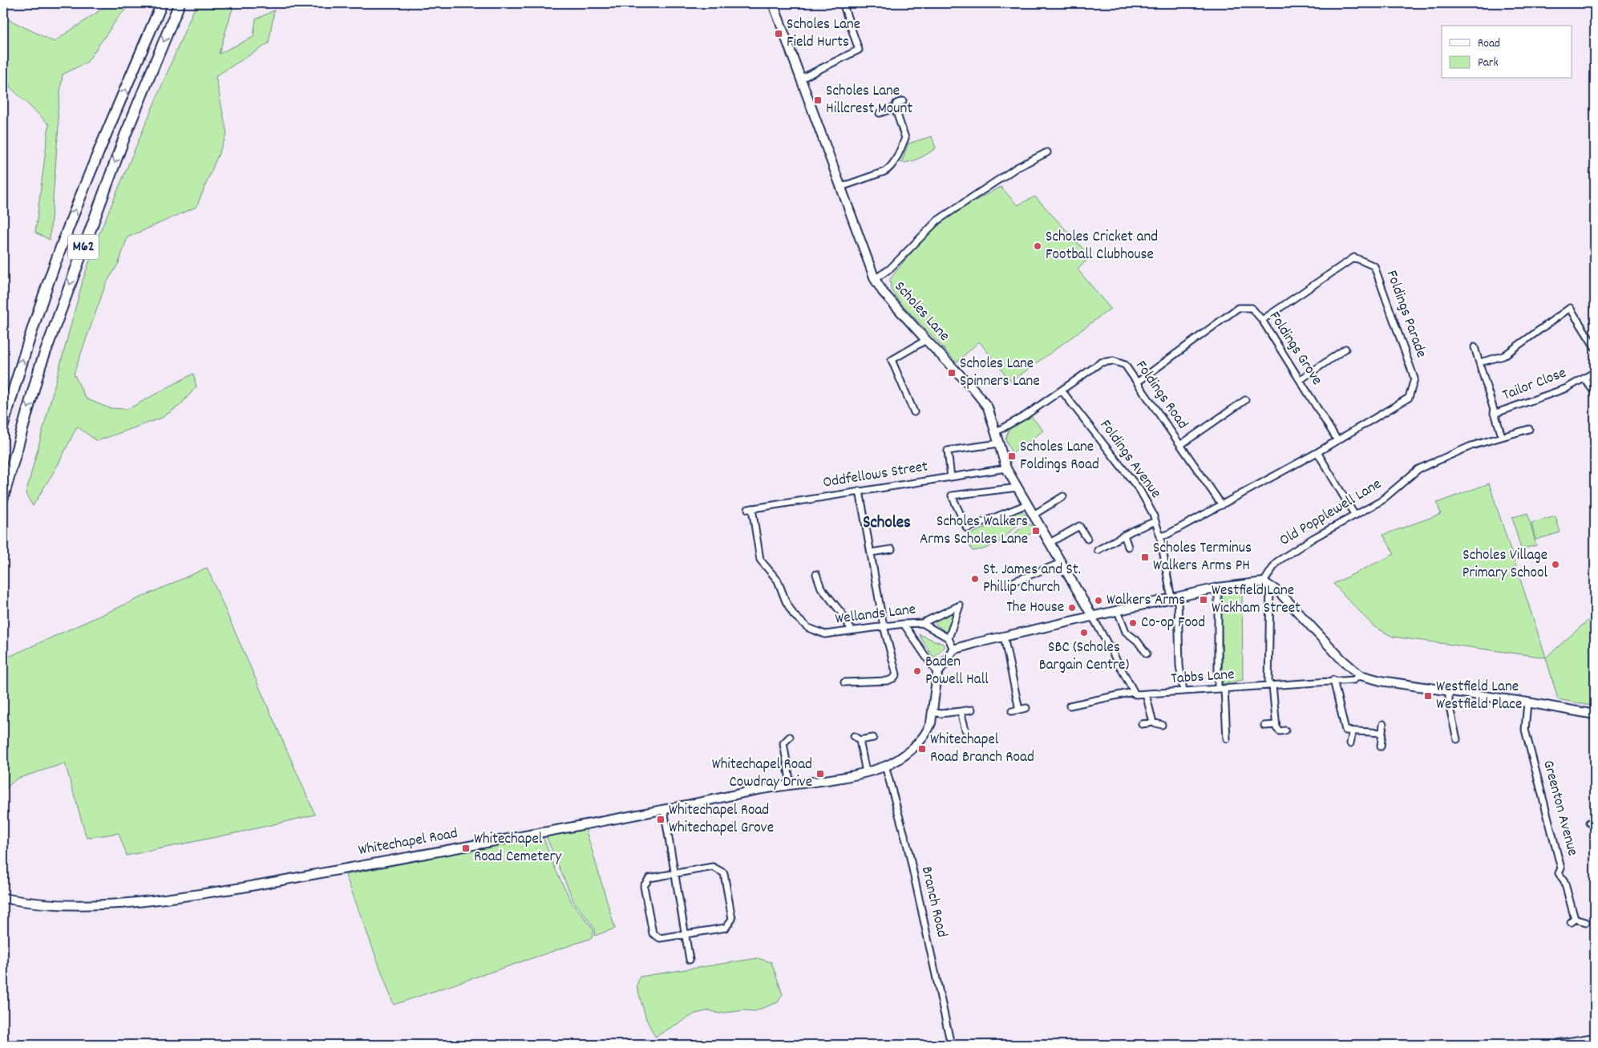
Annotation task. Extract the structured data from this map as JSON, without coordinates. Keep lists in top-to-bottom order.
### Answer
{
  "streets": {
    "highway": ["M62"],
    "main road": ["Scholes Lane", "Whitechapel Road"],
    "street": [
      "Foldings Parade",
      "Foldings Grove",
      "Tailor Close",
      "Foldings Road",
      "Foldings Avenue",
      "Oddfellows Street",
      "Old Popplewell Lane",
      "Wellands Lane",
      "Tabbs Lane",
      "Greenton Avenue",
      "Branch Road"
    ]
  },
  "crossings": [
    ["Scholes Lane", "Foldings Road"],
    ["Scholes Lane", "Oddfellows Street"],
    ["Foldings Parade", "Foldings Grove"],
    ["Foldings Parade", "Foldings Road"],
    ["Foldings Parade", "Foldings Avenue"],
    ["Foldings Grove", "Foldings Road"],
    ["Foldings Road", "Foldings Avenue"],
    ["Foldings Avenue", "Tabbs Lane"],
    ["Oddfellows Street", "Wellands Lane"],
    ["Whitechapel Road", "Branch Road"]
  ],
  "districts": ["Scholes"],
  "places": {
    "transit": [
      "Scholes Lane Field Hurts",
      "Scholes Lane Hillcrest Mount",
      "Scholes Lane Spinners Lane",
      "Scholes Lane Foldings Road",
      "Scholes Walkers Arms Scholes Lane",
      "Scholes Terminus Walkers Arms PH",
      "Westfield Lane Wickham Street",
      "Westfield Lane Westfield Place",
      "Whitechapel Road Branch Road",
      "Whitechapel Road Cowdray Drive",
      "Whitechapel Road Whitechapel Grove",
      "Whitechapel Road Cemetery"
    ],
    "other": [
      "Scholes Cricket and Football Clubhouse",
      "Scholes Village Primary School",
      "St. James and St. Phillip Church",
      "Walkers Arms",
      "The House",
      "Co-op Food",
      "SBC (Scholes Bargain Centre)",
      "Baden Powell Hall"
    ]
  },
  "legend": ["Road", "Park"]
}
